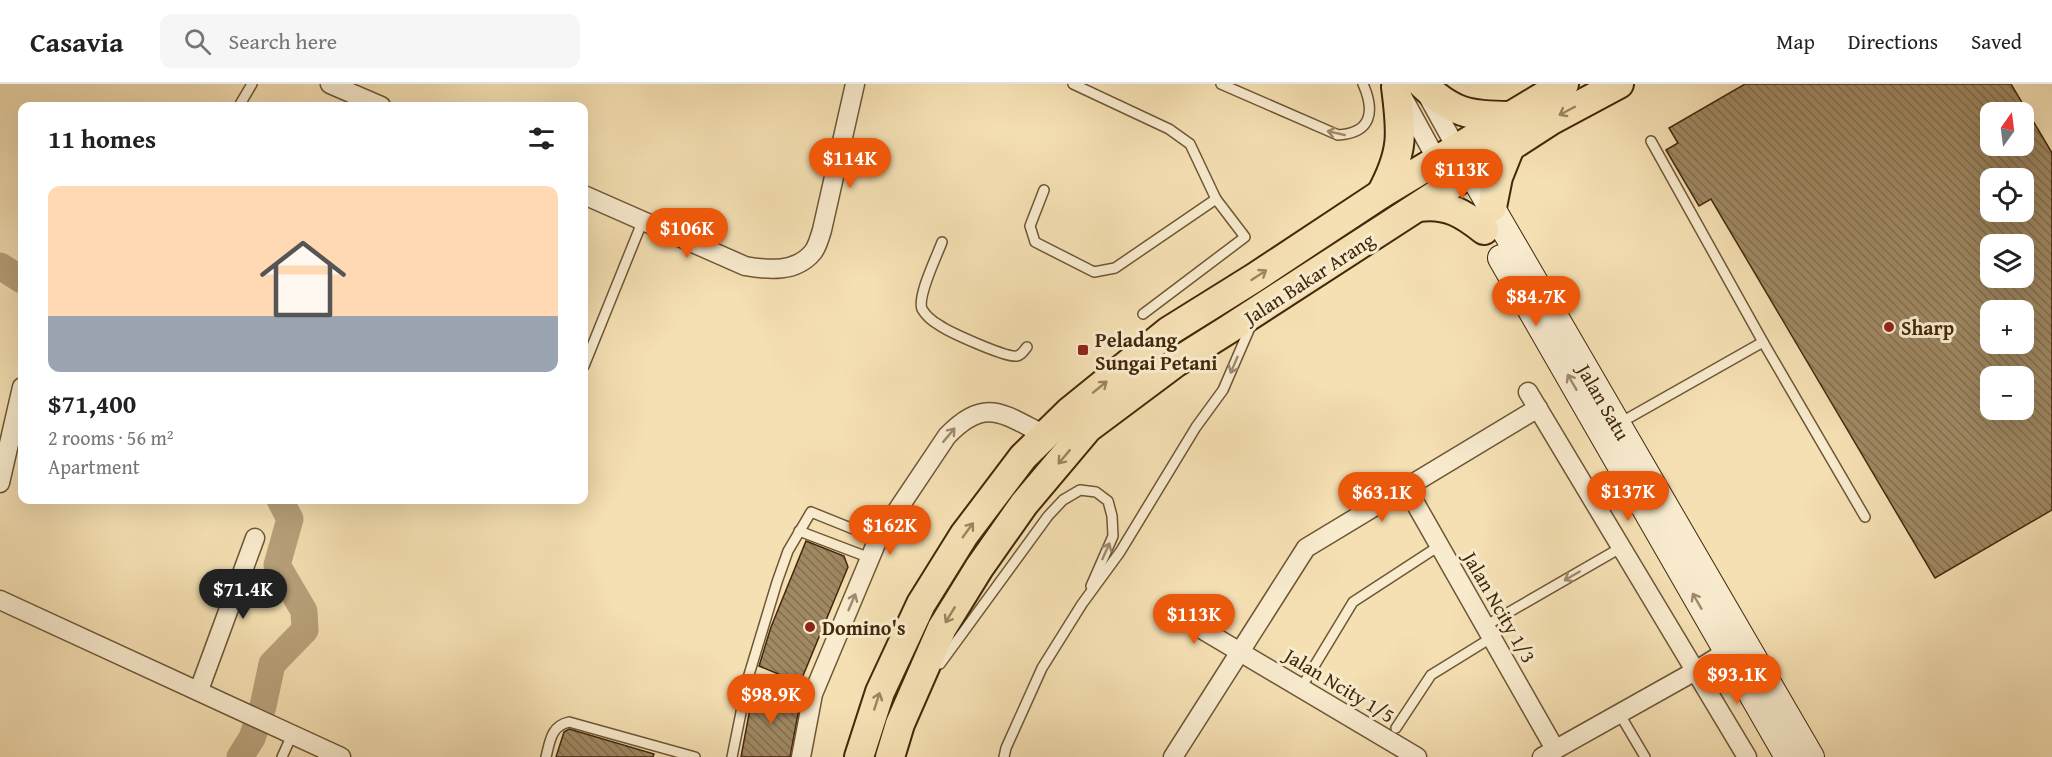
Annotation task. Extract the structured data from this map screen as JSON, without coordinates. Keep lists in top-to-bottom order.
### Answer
{
  "streets": {
    "main road": ["Jalan Bakar Arang", "Jalan Satu"],
    "street": ["Jalan Ncity 1/3", "Jalan Ncity 1/5"]
  },
  "crossings": [
    ["Jalan Bakar Arang", "Jalan Satu"]
  ],
  "places": {
    "other": ["Sharp", "Domino's"],
    "transit": ["Peladang Sungai Petani"]
  },
  "north": "top",
  "page": {
    "header": "Casavia",
    "search": "Search here",
    "nav": ["Map", "Directions", "Saved"],
    "map_buttons": ["+", "−"],
    "heading": "11 homes",
    "price": [
      "$114K",
      "$113K",
      "$106K",
      "$84.7K",
      "$137K",
      "$63.1K",
      "$162K",
      "$71.4K",
      "$113K",
      "$93.1K",
      "$98.9K"
    ],
    "list": [
      {
        "name": "$71,400",
        "note": "2 rooms · 56 m² · Apartment"
      }
    ]
  }
}
